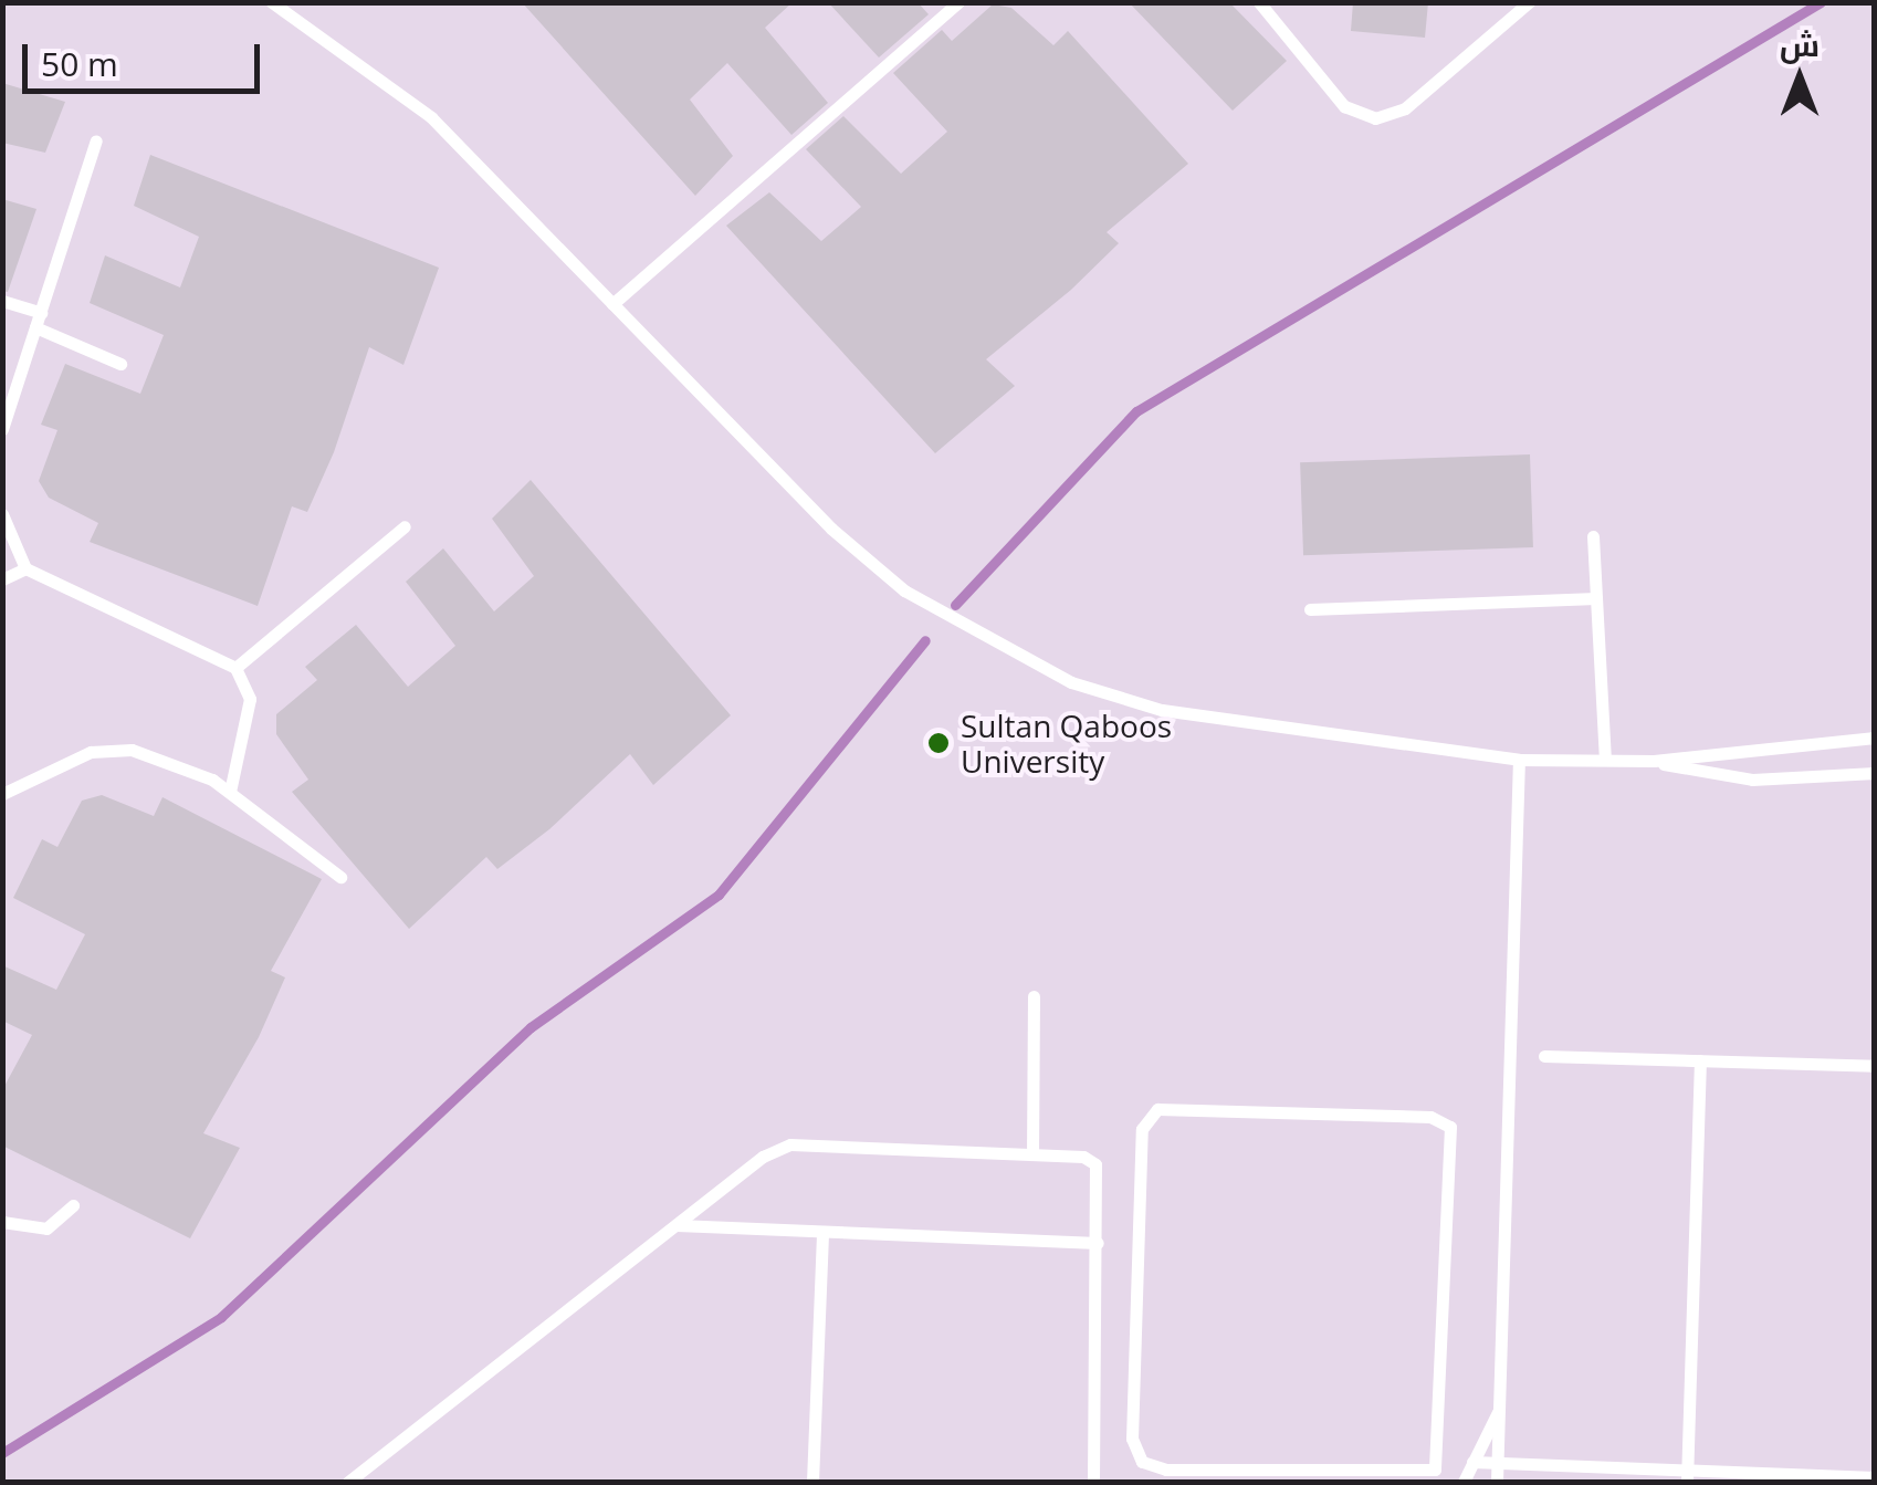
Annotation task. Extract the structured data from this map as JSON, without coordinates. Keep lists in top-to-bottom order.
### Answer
{
  "places": ["Sultan Qaboos University"],
  "scale_bar": "50 m",
  "north": "top"
}
